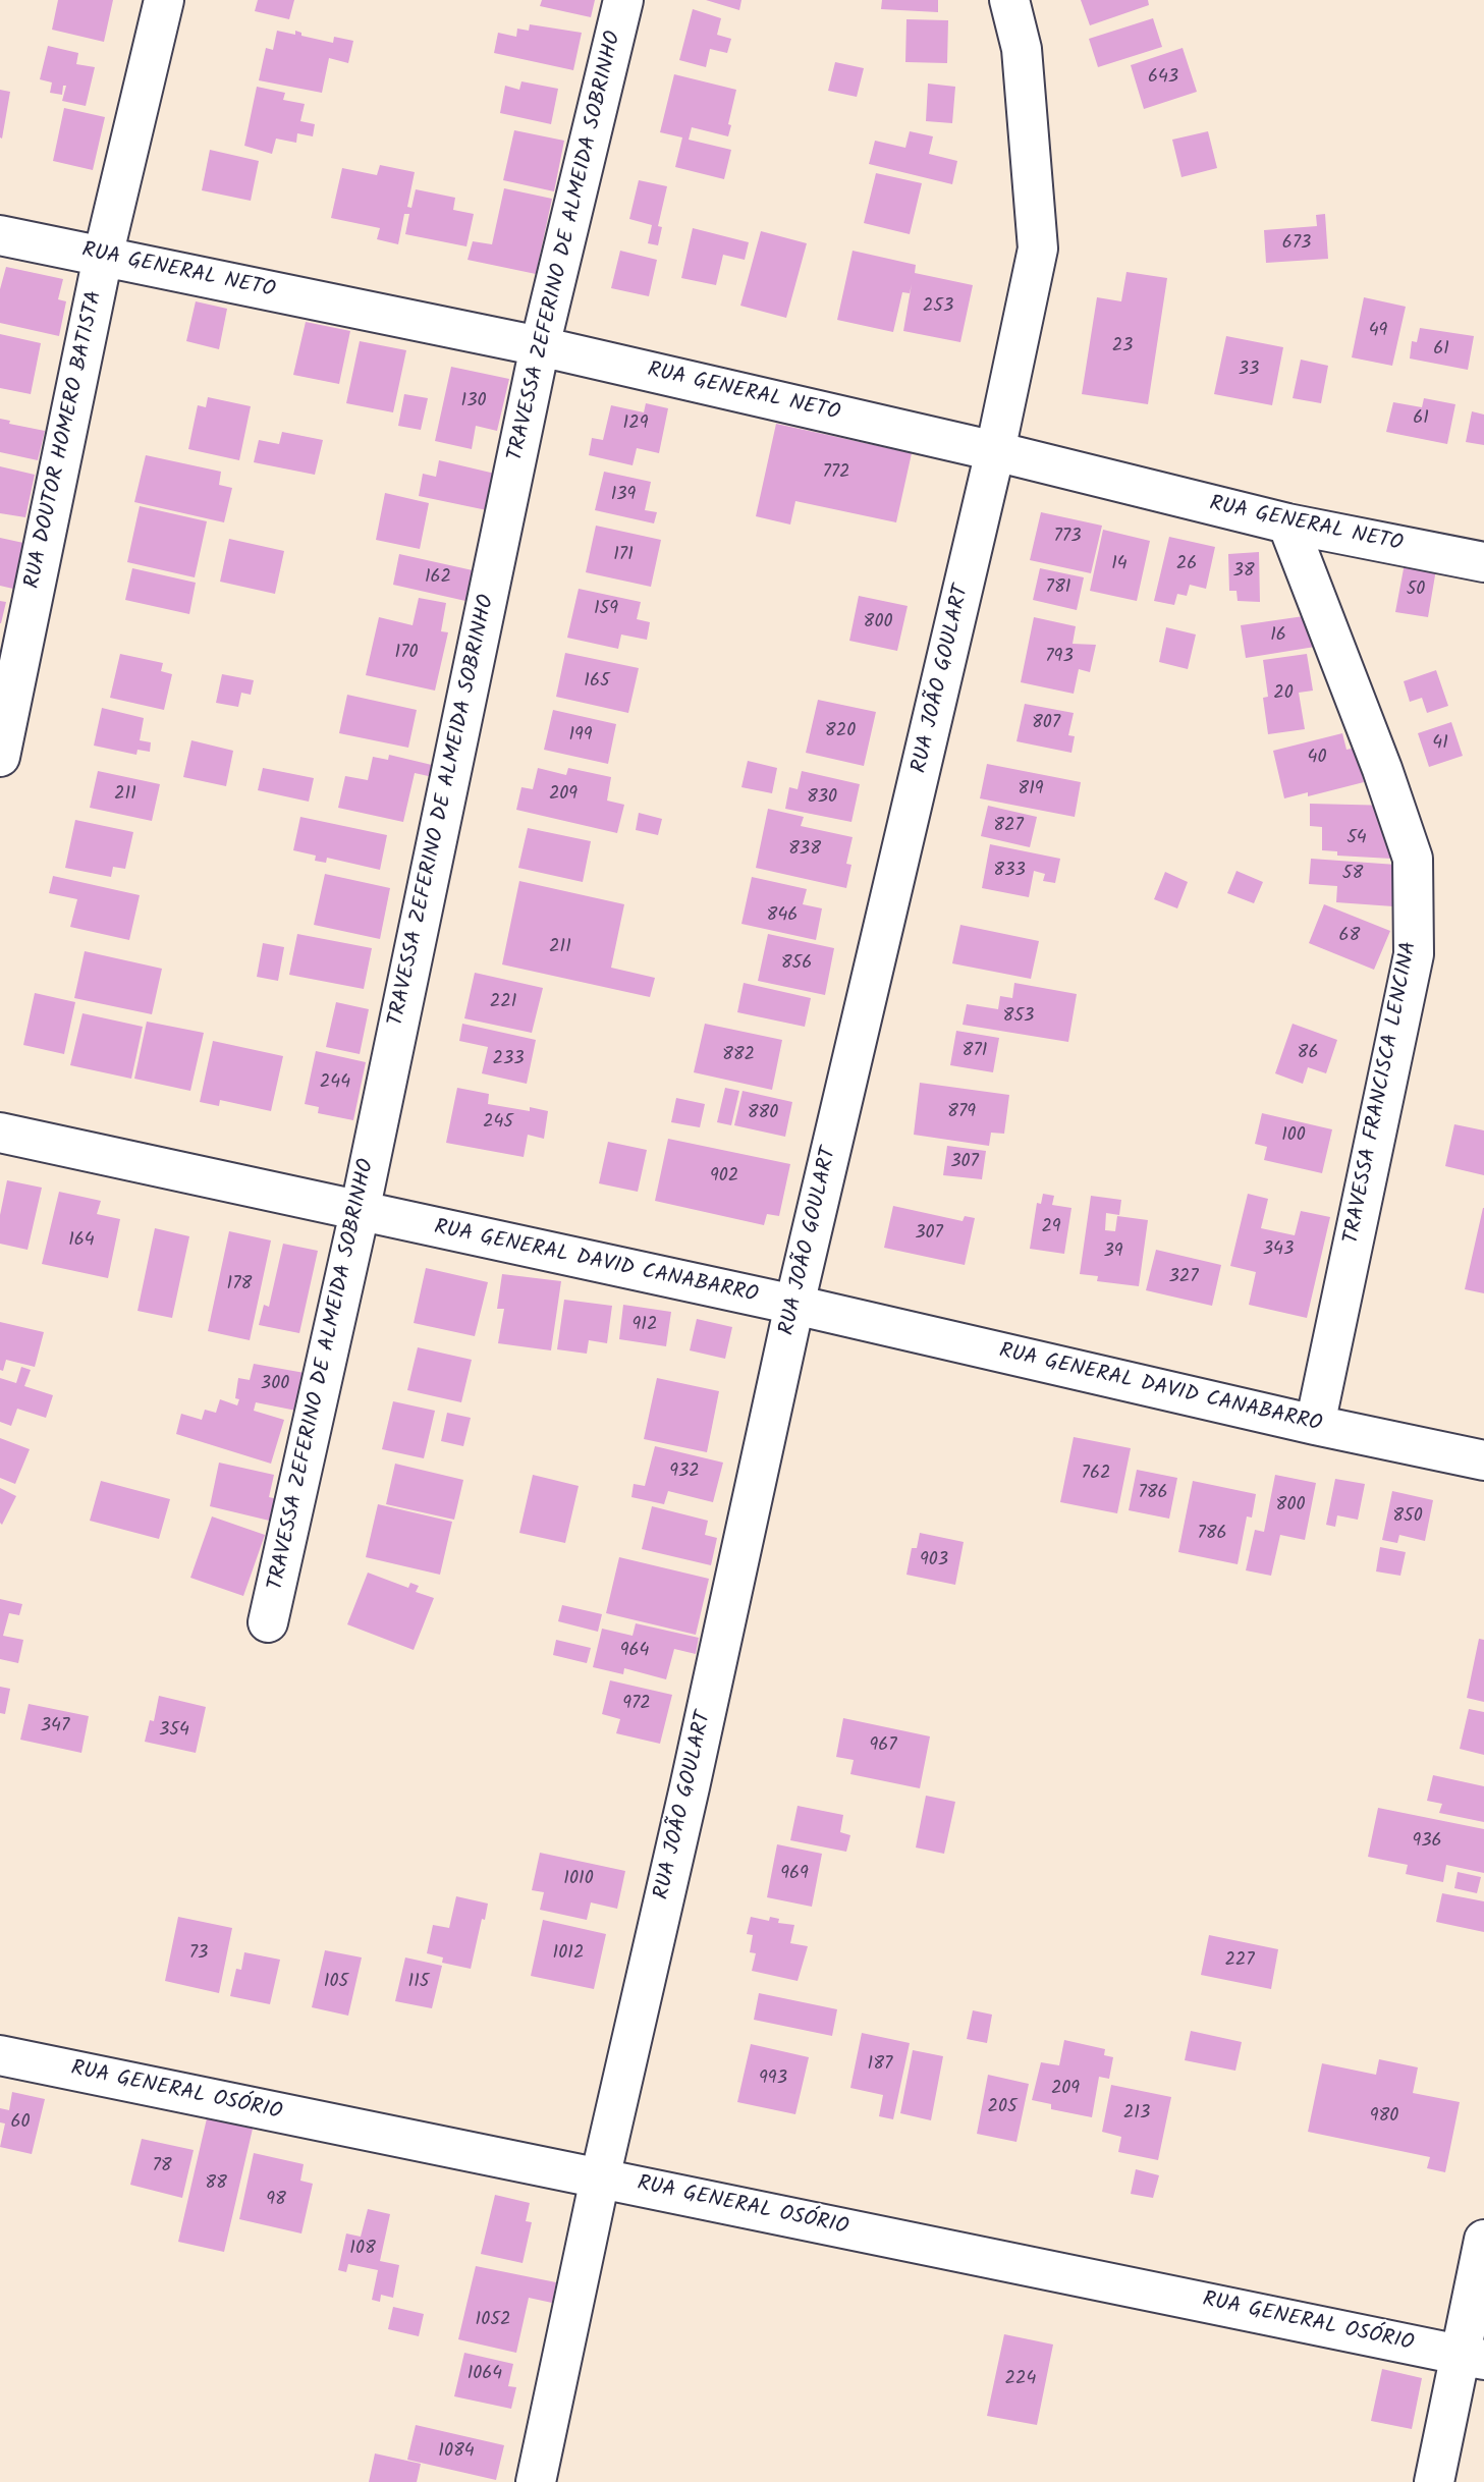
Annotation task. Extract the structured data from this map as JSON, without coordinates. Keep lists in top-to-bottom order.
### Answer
{
  "streets": {
    "street": [
      "TRAVESSA ZEFERINO DE ALMEIDA SOBRINHO",
      "RUA GENERAL NETO",
      "RUA DOUTOR HOMERO BATISTA",
      "RUA JOÃO GOULART",
      "TRAVESSA FRANCISCA LENCINA",
      "RUA GENERAL DAVID CANABARRO",
      "RUA GENERAL OSÓRIO"
    ]
  },
  "crossings": [
    ["TRAVESSA ZEFERINO DE ALMEIDA SOBRINHO", "RUA GENERAL NETO"],
    ["TRAVESSA ZEFERINO DE ALMEIDA SOBRINHO", "RUA GENERAL DAVID CANABARRO"],
    ["RUA GENERAL NETO", "RUA DOUTOR HOMERO BATISTA"],
    ["RUA GENERAL NETO", "RUA JOÃO GOULART"],
    ["RUA GENERAL NETO", "TRAVESSA FRANCISCA LENCINA"],
    ["RUA JOÃO GOULART", "RUA GENERAL DAVID CANABARRO"],
    ["RUA JOÃO GOULART", "RUA GENERAL OSÓRIO"],
    ["TRAVESSA FRANCISCA LENCINA", "RUA GENERAL DAVID CANABARRO"]
  ],
  "house_numbers": [
    "643",
    "673",
    "253",
    "49",
    "23",
    "61",
    "33",
    "130",
    "61",
    "129",
    "772",
    "139",
    "773",
    "171",
    "14",
    "26",
    "38",
    "162",
    "781",
    "50",
    "159",
    "800",
    "16",
    "170",
    "793",
    "165",
    "20",
    "807",
    "820",
    "199",
    "41",
    "40",
    "819",
    "211",
    "209",
    "830",
    "827",
    "54",
    "838",
    "833",
    "58",
    "846",
    "68",
    "211",
    "856",
    "221",
    "853",
    "871",
    "86",
    "882",
    "233",
    "244",
    "879",
    "880",
    "245",
    "100",
    "307",
    "902",
    "29",
    "307",
    "164",
    "343",
    "39",
    "327",
    "178",
    "912",
    "300",
    "932",
    "762",
    "786",
    "800",
    "850",
    "786",
    "903",
    "964",
    "972",
    "347",
    "354",
    "967",
    "936",
    "969",
    "1010",
    "73",
    "1012",
    "227",
    "105",
    "115",
    "187",
    "993",
    "209",
    "205",
    "213",
    "980",
    "60",
    "78",
    "88",
    "98",
    "108",
    "1052",
    "1064",
    "224",
    "1084"
  ]
}
